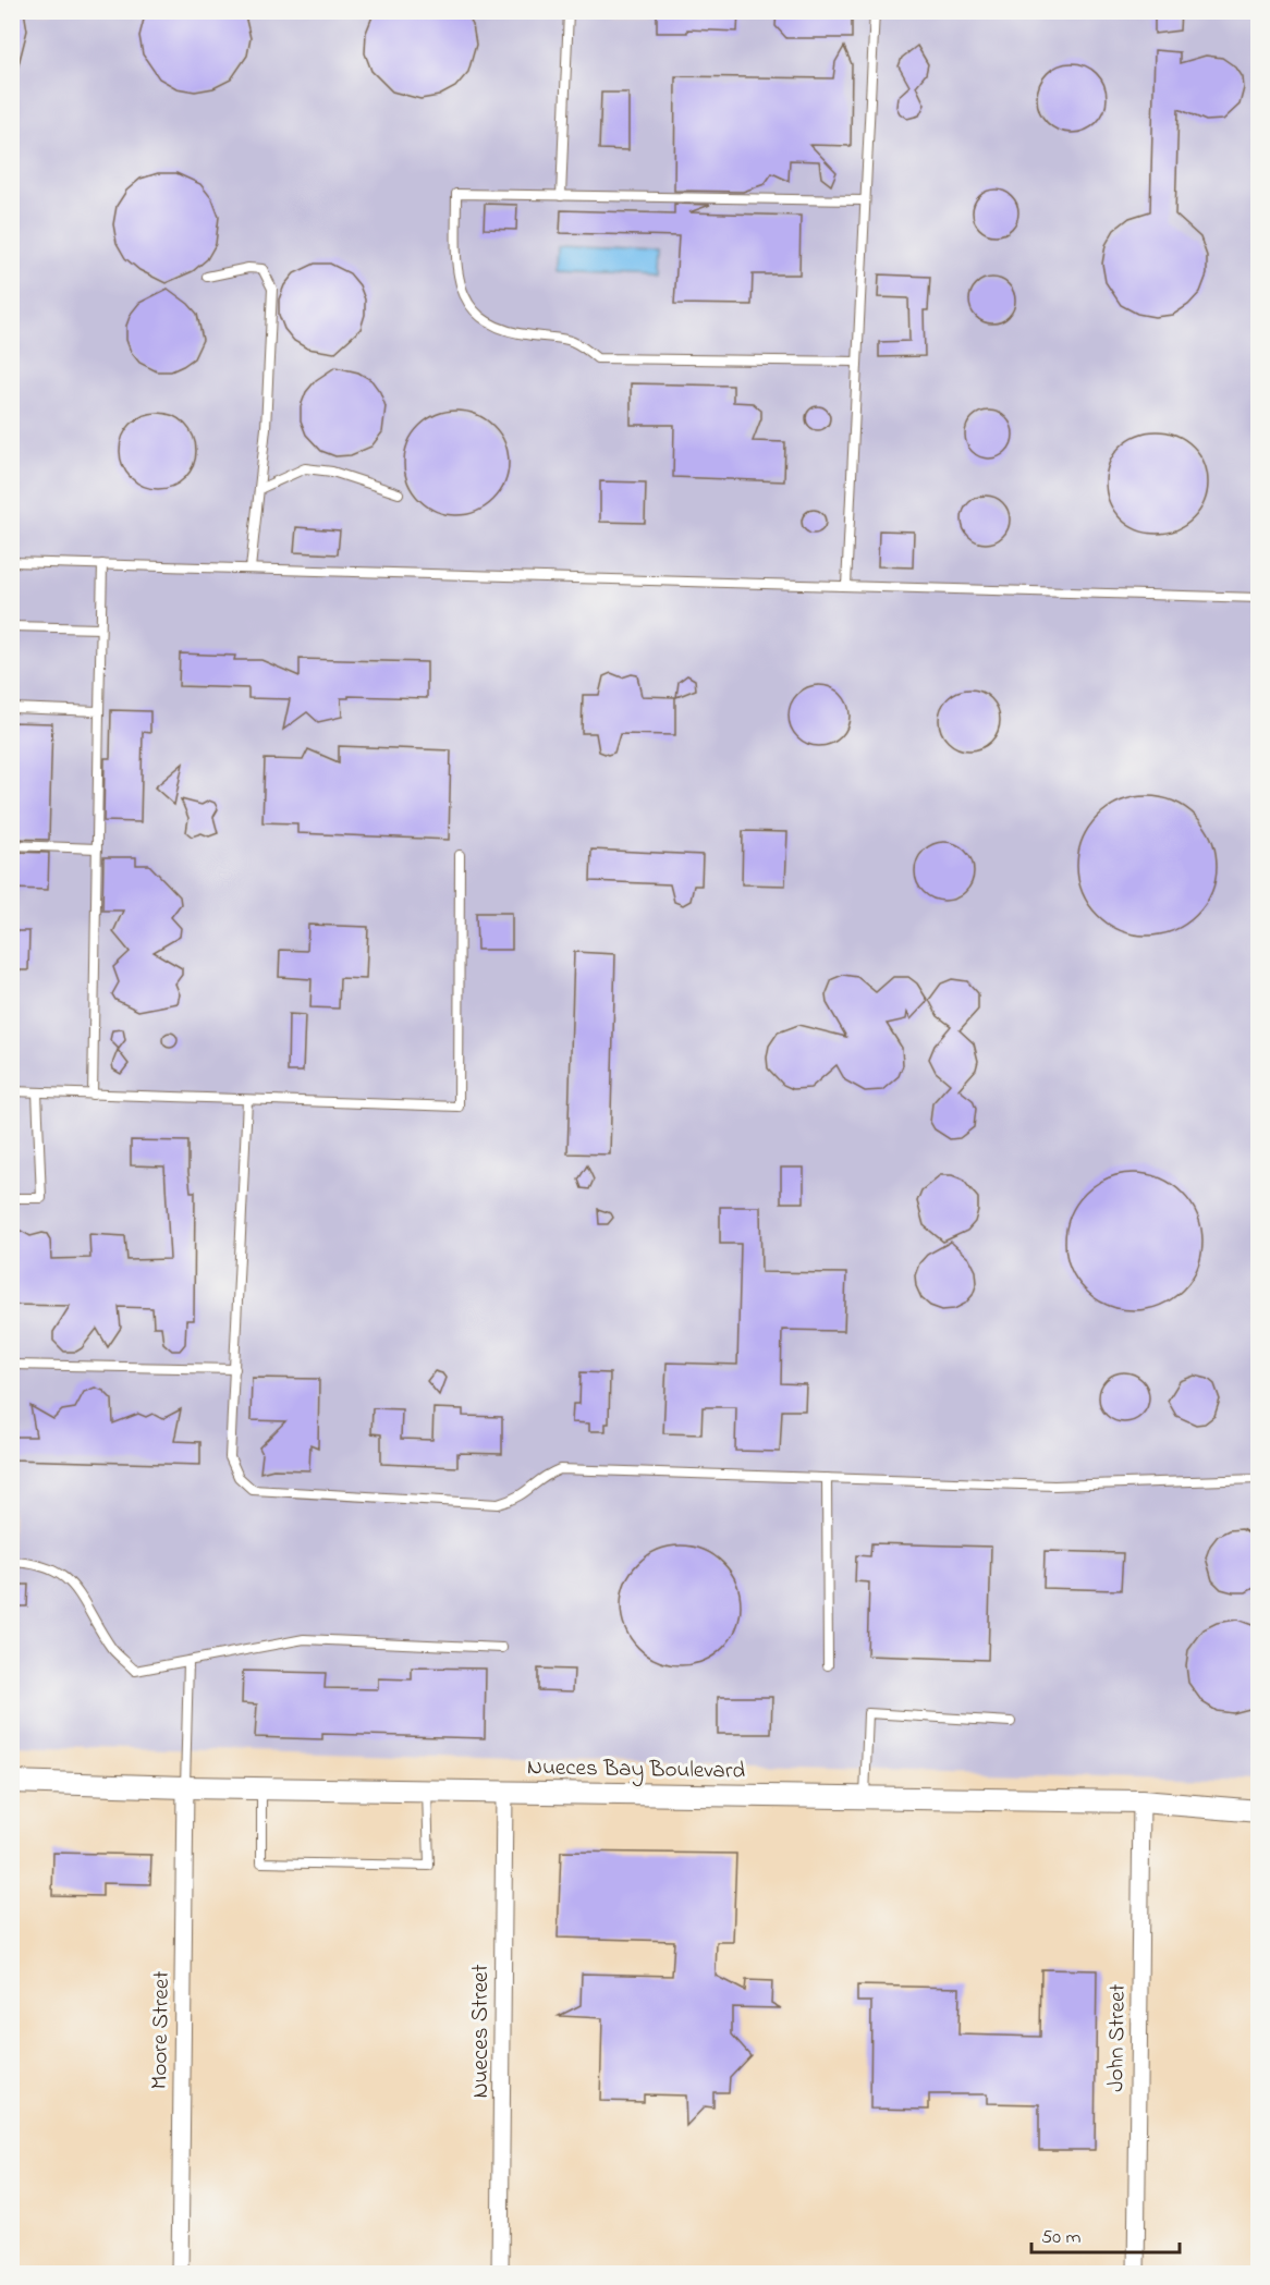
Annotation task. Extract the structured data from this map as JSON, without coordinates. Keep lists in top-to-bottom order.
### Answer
{
  "streets": {
    "street": [
      "Nueces Bay Boulevard",
      "Moore Street",
      "Nueces Street",
      "John Street"
    ]
  },
  "crossings": [
    ["Nueces Bay Boulevard", "Moore Street"],
    ["Nueces Bay Boulevard", "Nueces Street"],
    ["Nueces Bay Boulevard", "John Street"]
  ],
  "scale_bar": "50 m"
}
